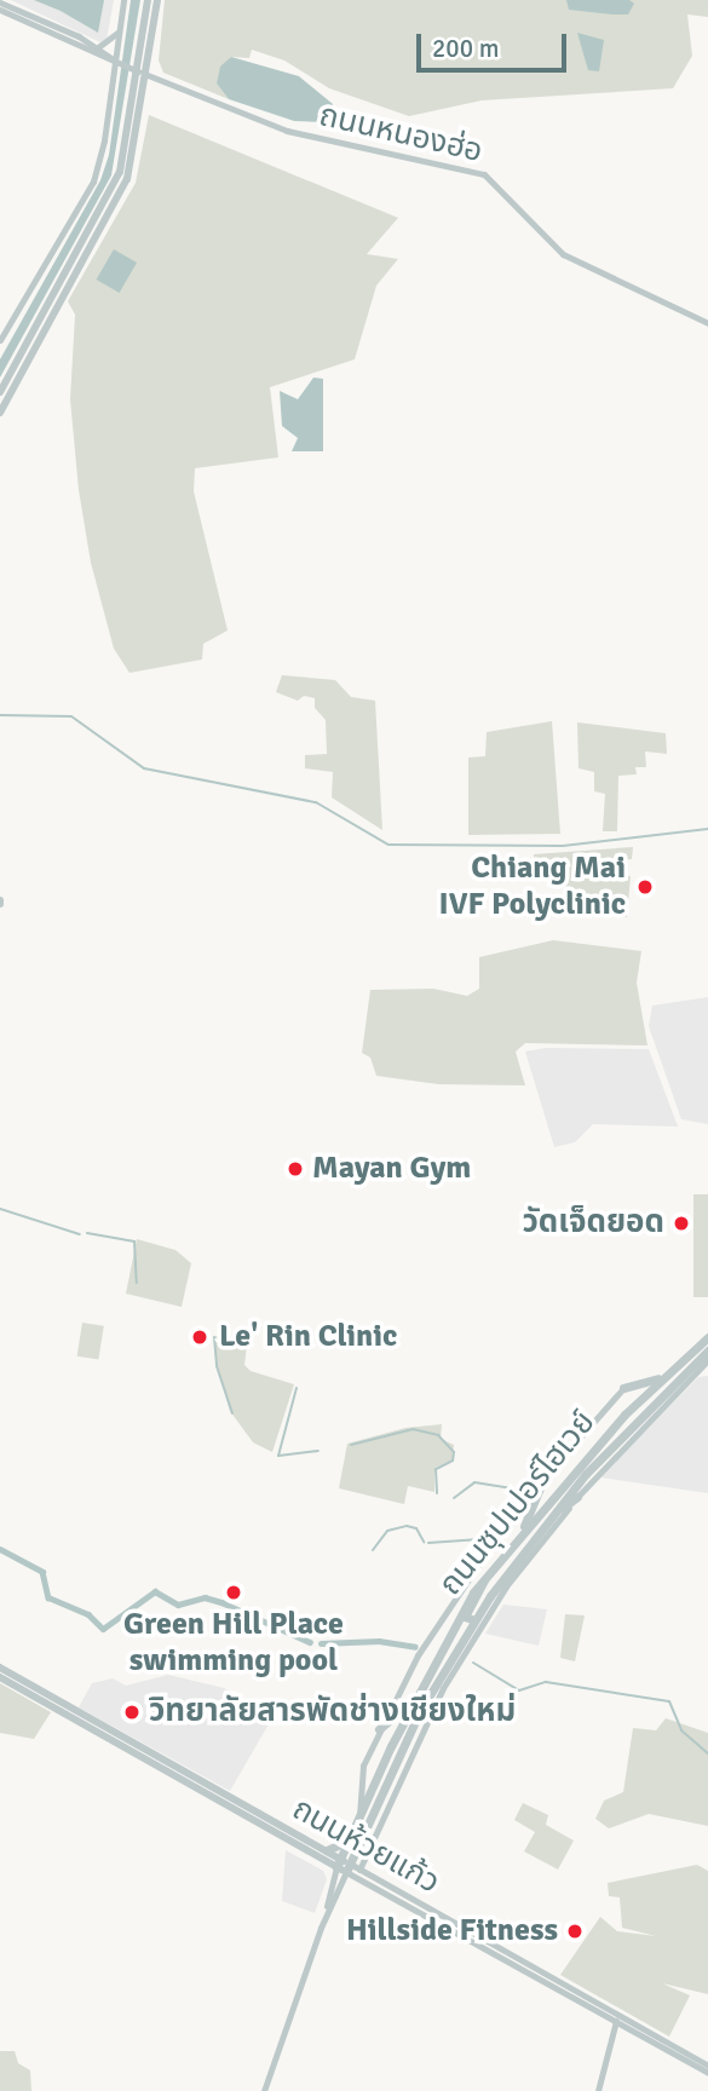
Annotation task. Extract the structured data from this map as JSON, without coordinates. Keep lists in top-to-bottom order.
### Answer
{
  "streets": {
    "highway": ["ถนนซุปเปอร์ไฮเวย์"],
    "main road": ["ถนนหนองฮ่อ", "ถนนห้วยแก้ว"]
  },
  "crossings": [
    ["ถนนซุปเปอร์ไฮเวย์", "ถนนห้วยแก้ว"]
  ],
  "places": [
    "Chiang Mai IVF Polyclinic",
    "Mayan Gym",
    "วัดเจ็ดยอด",
    "Le' Rin Clinic",
    "Green Hill Place swimming pool",
    "วิทยาลัยสารพัดช่างเชียงใหม่",
    "Hillside Fitness"
  ],
  "scale_bar": "200 m"
}
